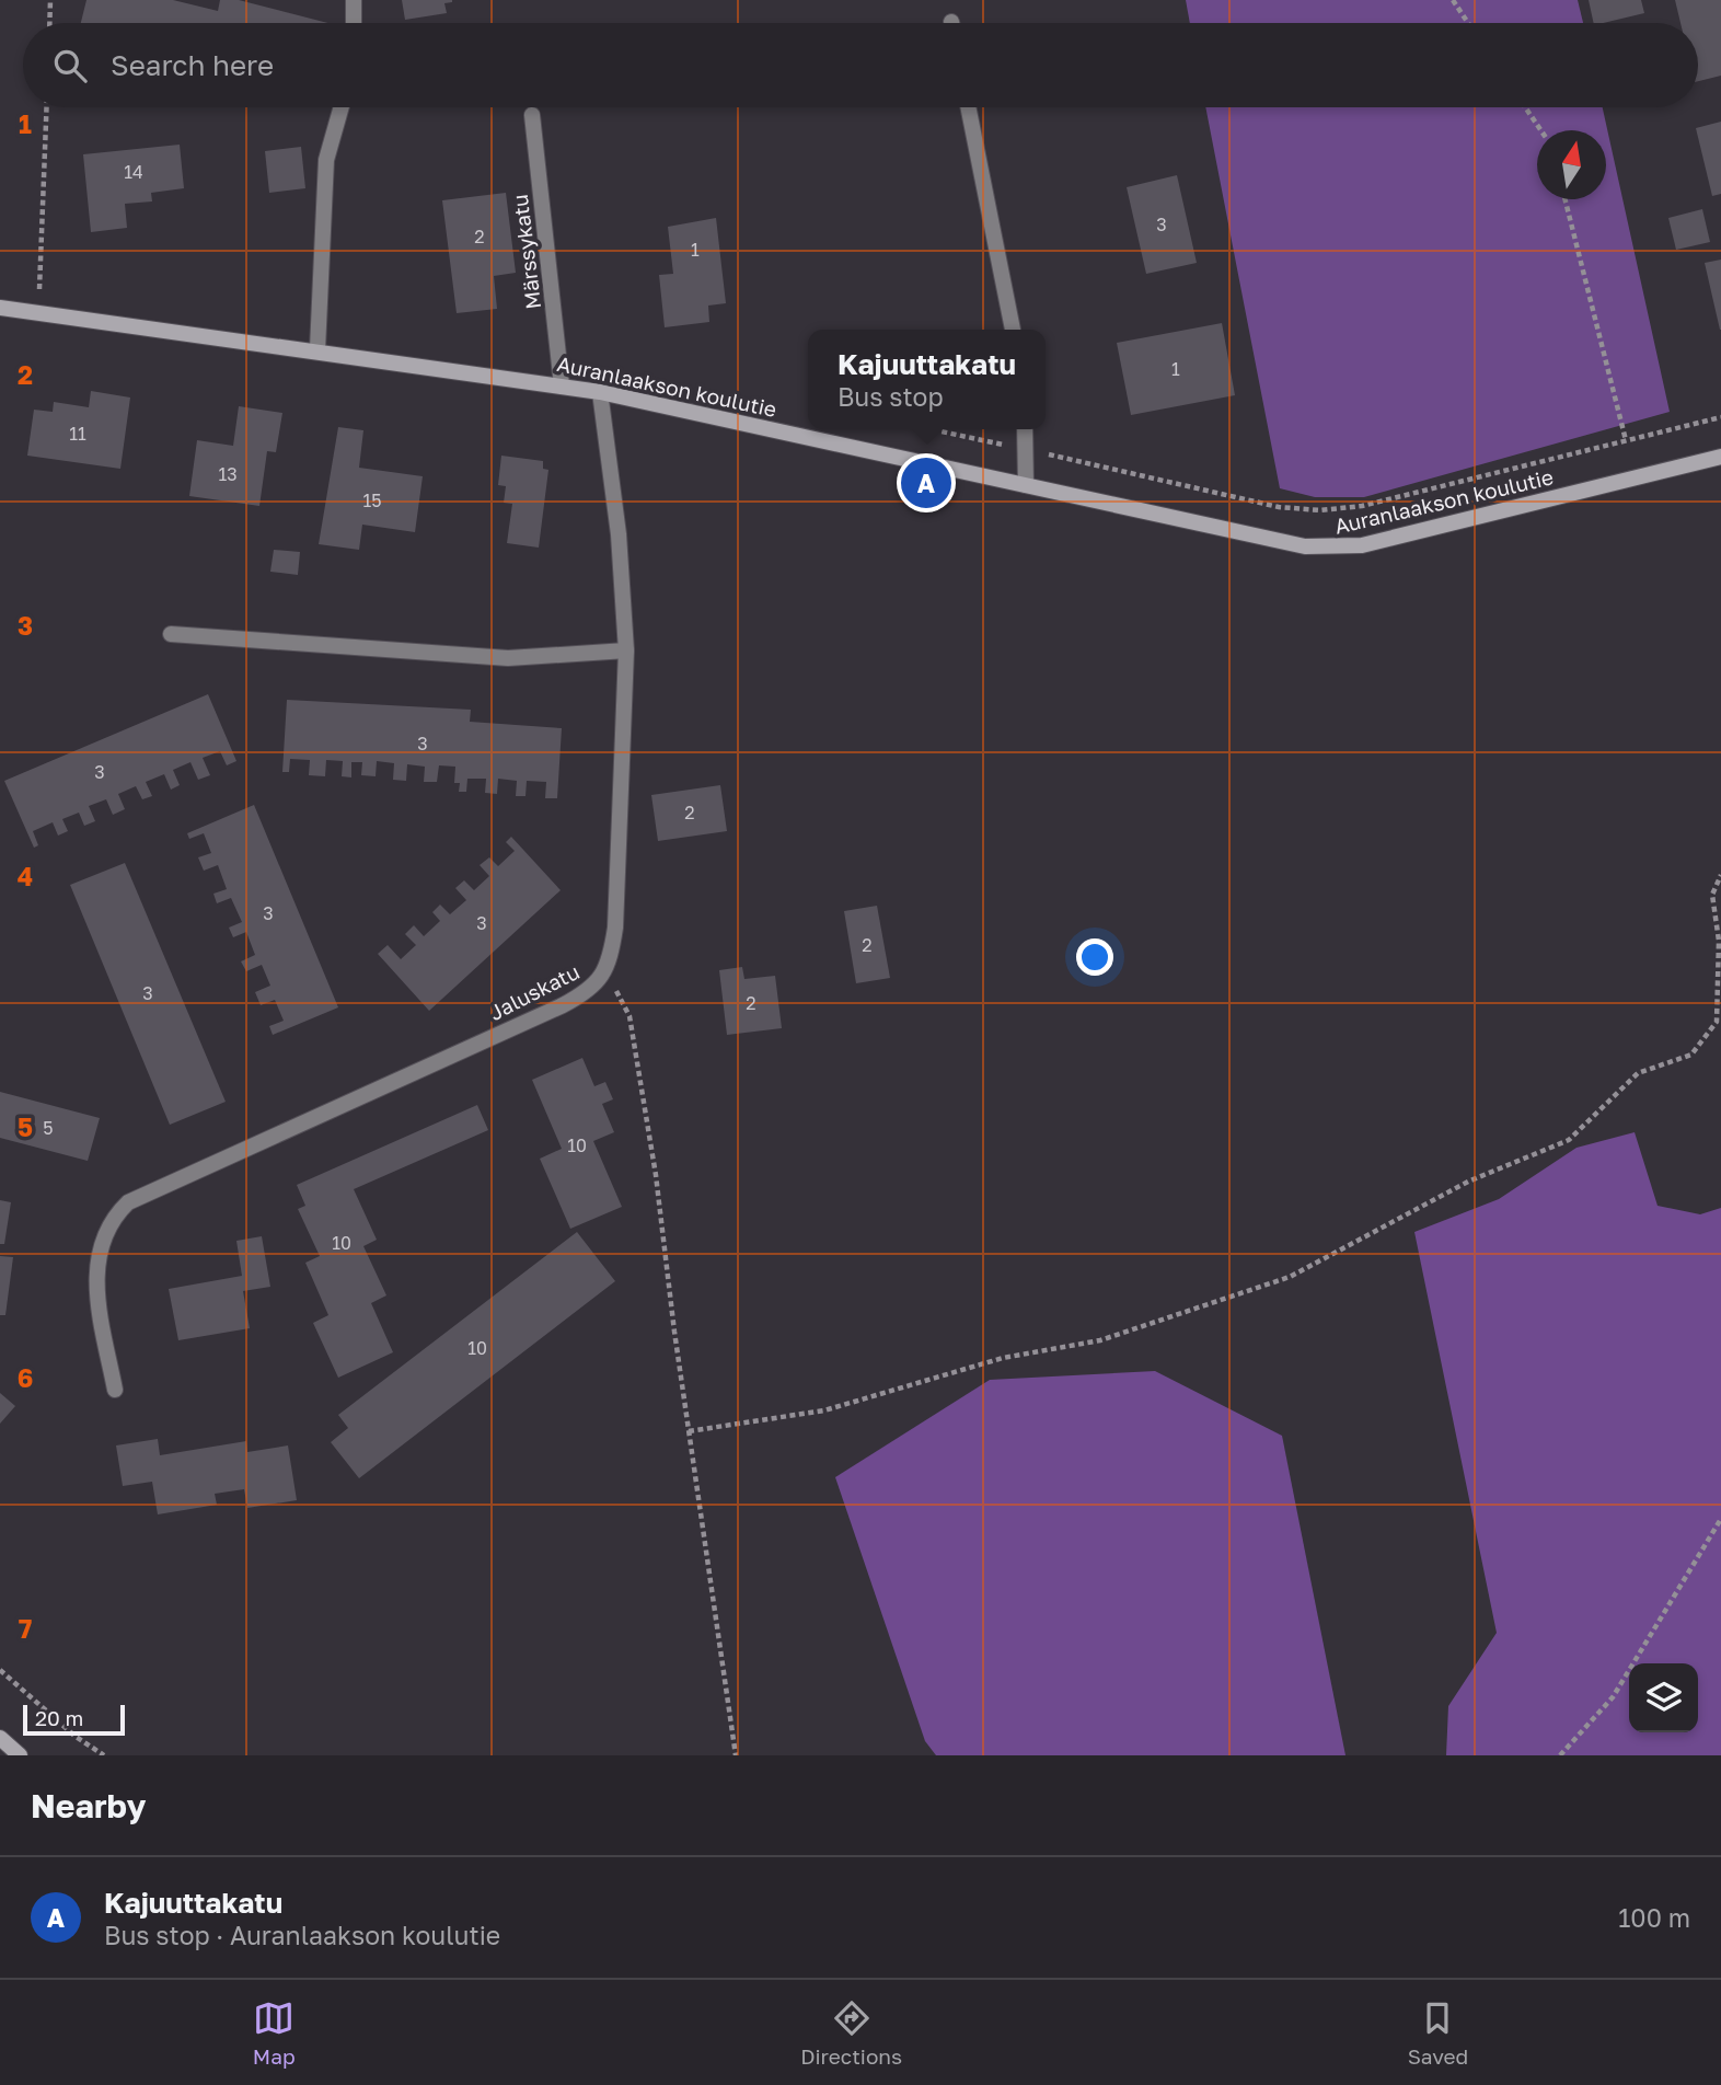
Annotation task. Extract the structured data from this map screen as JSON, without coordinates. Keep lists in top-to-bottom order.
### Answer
{
  "streets": {
    "street": ["Märssykatu", "Auranlaakson koulutie", "Jaluskatu"]
  },
  "crossings": [
    ["Märssykatu", "Auranlaakson koulutie"],
    ["Auranlaakson koulutie", "Jaluskatu"]
  ],
  "house_numbers": [
    "14",
    "3",
    "2",
    "1",
    "1",
    "11",
    "13",
    "15",
    "3",
    "3",
    "2",
    "3",
    "3",
    "2",
    "3",
    "2",
    "5",
    "10",
    "10",
    "10"
  ],
  "scale_bar": "20 m",
  "north": "top",
  "page": {
    "search": "Search here",
    "popup": ["Kajuuttakatu", "Bus stop"],
    "pins": "A",
    "scale": "20 m",
    "heading": "Nearby",
    "list": [
      {
        "mark": "A",
        "name": "Kajuuttakatu",
        "note": "Bus stop · Auranlaakson koulutie",
        "value": "100 m"
      }
    ],
    "nav": ["Map", "Directions", "Saved"]
  },
  "grid": {
    "rows": [
      "1",
      "2",
      "3",
      "4",
      "5",
      "6",
      "7"
    ]
  }
}
